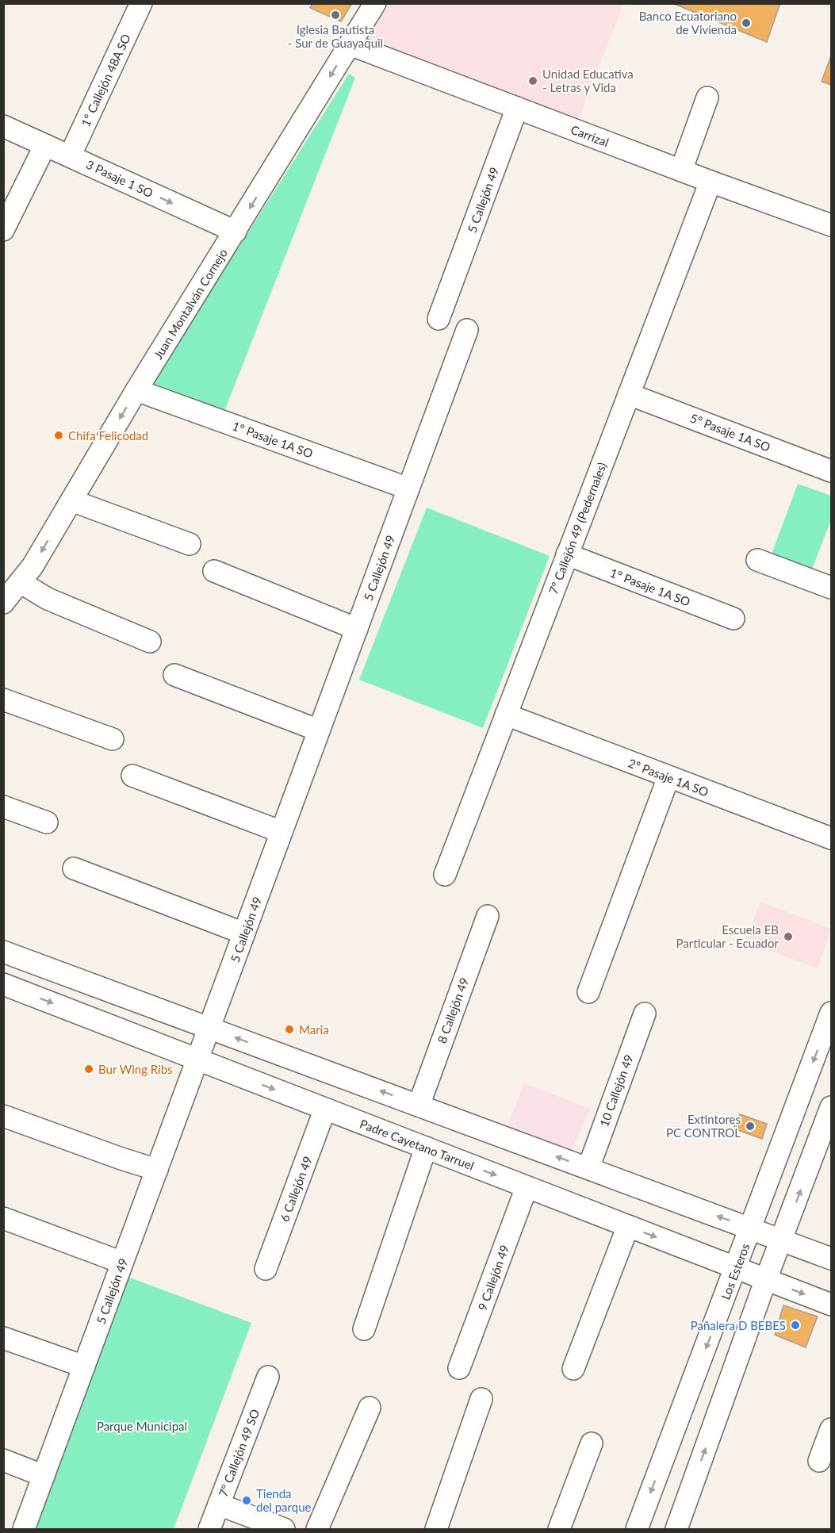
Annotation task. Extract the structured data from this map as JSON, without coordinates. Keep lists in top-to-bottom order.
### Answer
{
  "streets": {
    "street": [
      "1° Callejón 48A SO",
      "Carrizal",
      "3 Pasaje 1 SO",
      "5 Callejón 49",
      "Juan Montalván Cornejo",
      "5° Pasaje 1A SO",
      "1° Pasaje 1A SO",
      "7° Callejón 49 (Pedernales)",
      "2° Pasaje 1A SO",
      "8 Callejón 49",
      "10 Callejón 49",
      "Padre Cayetano Tarruel",
      "6 Callejón 49",
      "Los Esteros",
      "9 Callejón 49",
      "7º Callejón 49 SO"
    ]
  },
  "crossings": [
    ["1° Callejón 48A SO", "3 Pasaje 1 SO"],
    ["Carrizal", "5 Callejón 49"],
    ["Carrizal", "Juan Montalván Cornejo"],
    ["Carrizal", "7° Callejón 49 (Pedernales)"],
    ["3 Pasaje 1 SO", "Juan Montalván Cornejo"],
    ["5 Callejón 49", "1° Pasaje 1A SO"],
    ["5 Callejón 49", "Padre Cayetano Tarruel"],
    ["Juan Montalván Cornejo", "1° Pasaje 1A SO"],
    ["5° Pasaje 1A SO", "7° Callejón 49 (Pedernales)"],
    ["1° Pasaje 1A SO", "7° Callejón 49 (Pedernales)"],
    ["7° Callejón 49 (Pedernales)", "2° Pasaje 1A SO"],
    ["Padre Cayetano Tarruel", "6 Callejón 49"],
    ["Padre Cayetano Tarruel", "Los Esteros"],
    ["Padre Cayetano Tarruel", "9 Callejón 49"]
  ],
  "one_way": ["3 Pasaje 1 SO", "Juan Montalván Cornejo"],
  "parks": ["Parque Municipal"],
  "places": [
    "Iglesia Bautista - Sur de Guayaquil",
    "Banco Ecuatoriano de Vivienda",
    "Unidad Educativa - Letras y Vida",
    "Chifa Felicodad",
    "Escuela EB Particular - Ecuador",
    "Maria",
    "Bur Wing Ribs",
    "Extintores PC CONTROL",
    "Pañalera D BEBES",
    "Tienda del parque"
  ]
}
